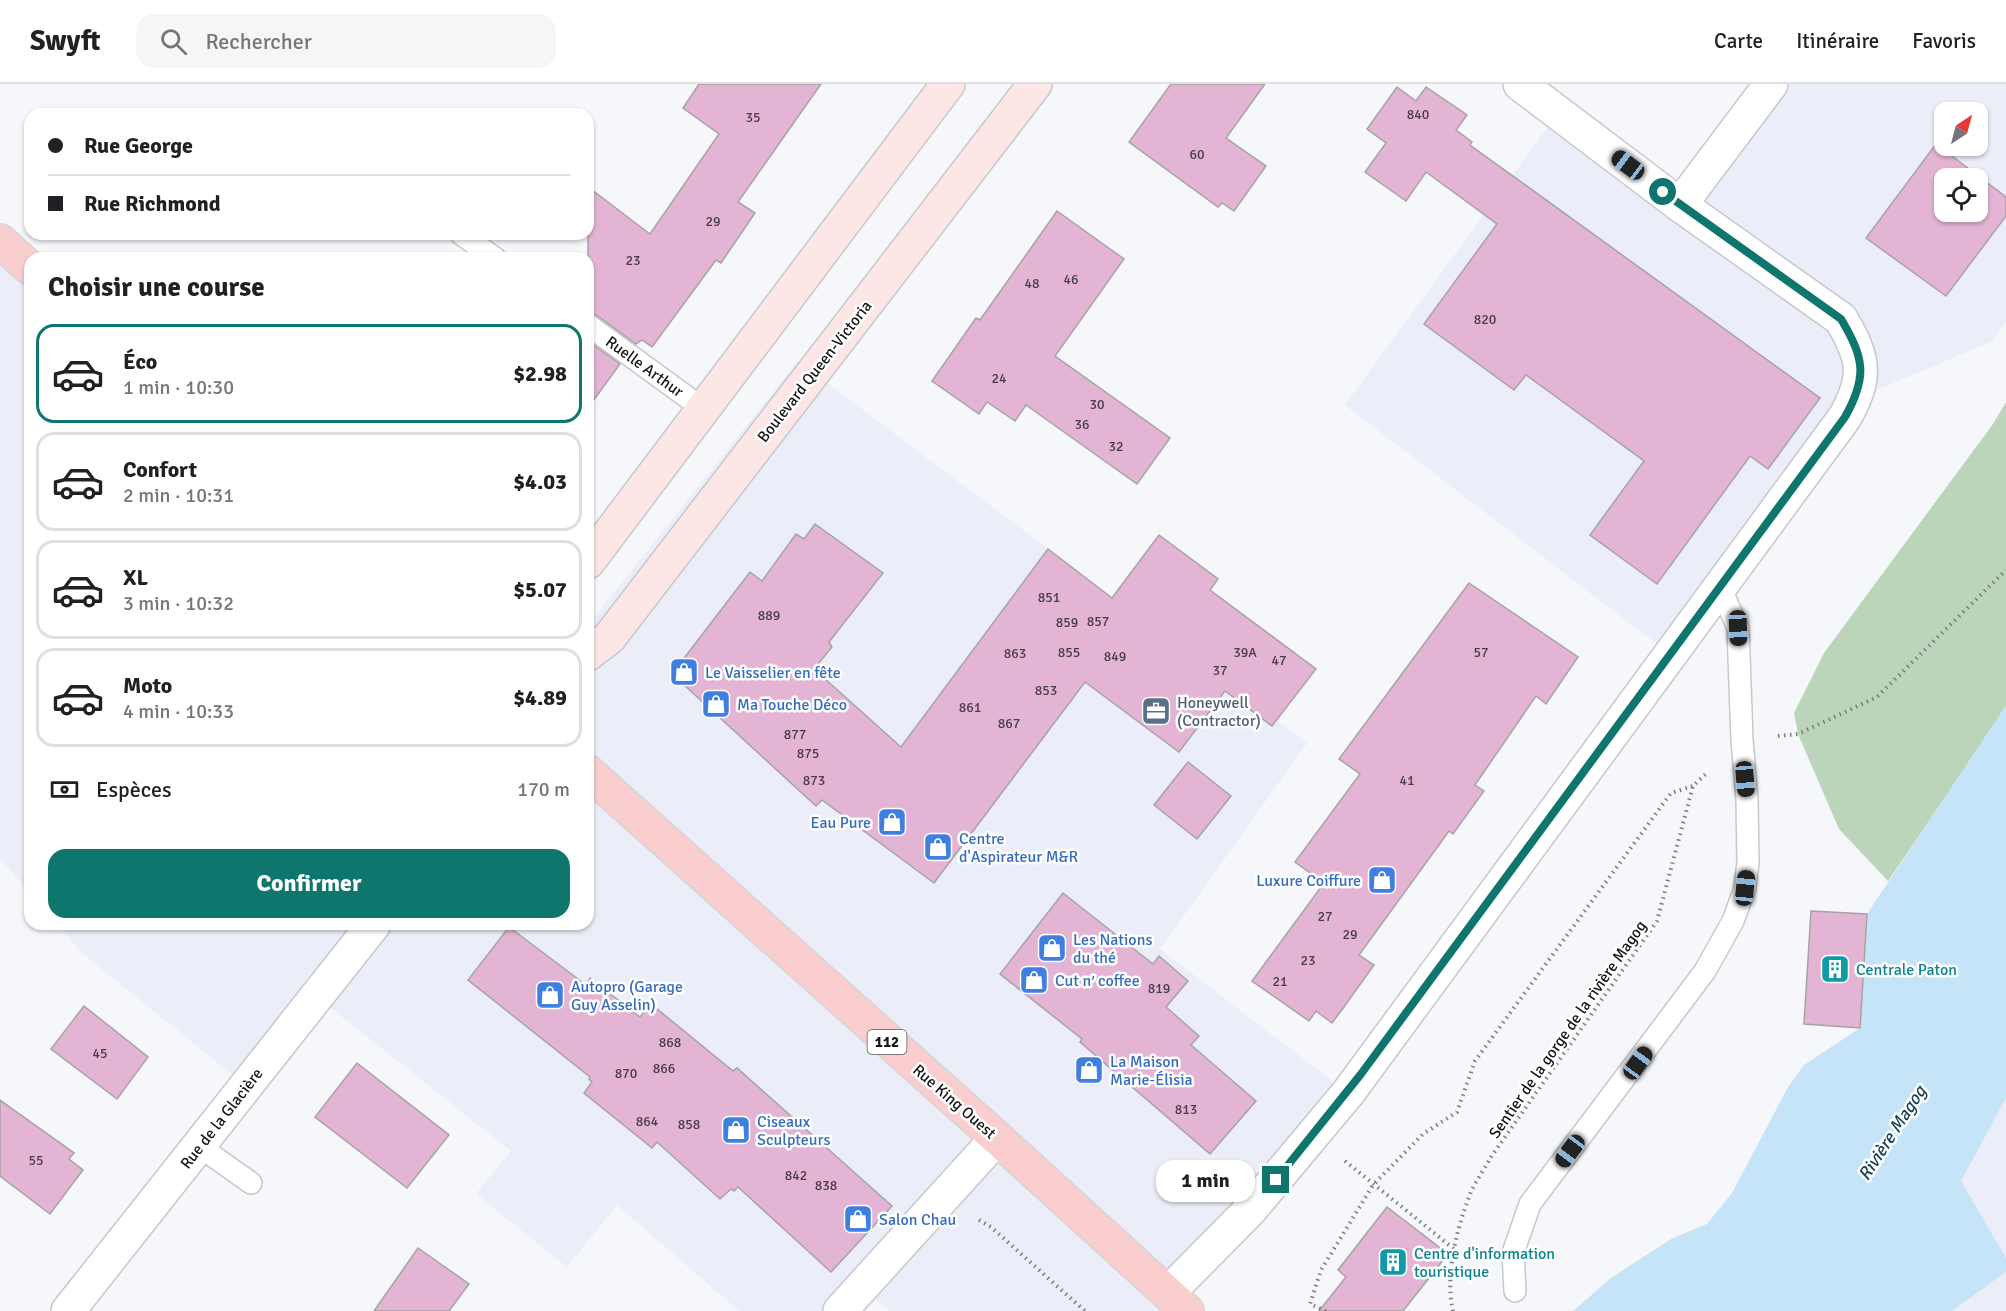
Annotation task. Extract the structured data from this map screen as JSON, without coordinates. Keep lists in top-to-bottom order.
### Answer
{
  "streets": {
    "main road": ["112", "Rue King Ouest"],
    "street": ["Boulevard Queen-Victoria", "Rue de la Glacière"],
    "lane": ["Ruelle Arthur"],
    "path": ["Sentier de la gorge de la rivière Magog"]
  },
  "water": ["Rivière Magog"],
  "places": {
    "shop": [
      "Le Vaisselier en fête",
      "Ma Touche Déco",
      "Eau Pure",
      "Centre d'Aspirateur M&R",
      "Luxure Coiffure",
      "Les Nations du thé",
      "Cut n′ coffee",
      "Autopro (Garage Guy Asselin)",
      "La Maison Marie-Élisia",
      "Ciseaux Sculpteurs",
      "Salon Chau"
    ],
    "office": ["Honeywell (Contractor)"],
    "building": ["Centrale Paton", "Centre d'information touristique"]
  },
  "house_numbers": [
    "840",
    "35",
    "60",
    "29",
    "23",
    "46",
    "48",
    "820",
    "24",
    "30",
    "36",
    "32",
    "851",
    "889",
    "857",
    "859",
    "855",
    "39A",
    "57",
    "863",
    "849",
    "47",
    "37",
    "853",
    "861",
    "867",
    "877",
    "875",
    "873",
    "41",
    "27",
    "29",
    "23",
    "21",
    "819",
    "868",
    "45",
    "866",
    "870",
    "813",
    "864",
    "858",
    "55",
    "842",
    "838"
  ],
  "north": "top right",
  "page": {
    "header": "Swyft",
    "search": "Rechercher",
    "nav": ["Carte", "Itinéraire", "Favoris"],
    "banner": ["Rue George", "Rue Richmond"],
    "heading": "Choisir une course",
    "list": [
      {
        "name": "Éco",
        "note": "1 min · 10:30",
        "value": "$2.98"
      },
      {
        "name": "Confort",
        "note": "2 min · 10:31",
        "value": "$4.03"
      },
      {
        "name": "XL",
        "note": "3 min · 10:32",
        "value": "$5.07"
      },
      {
        "name": "Moto",
        "note": "4 min · 10:33",
        "value": "$4.89"
      }
    ],
    "pay": ["Espèces", "170 m"],
    "buttons": "Confirmer",
    "bubble": "1 min"
  }
}
